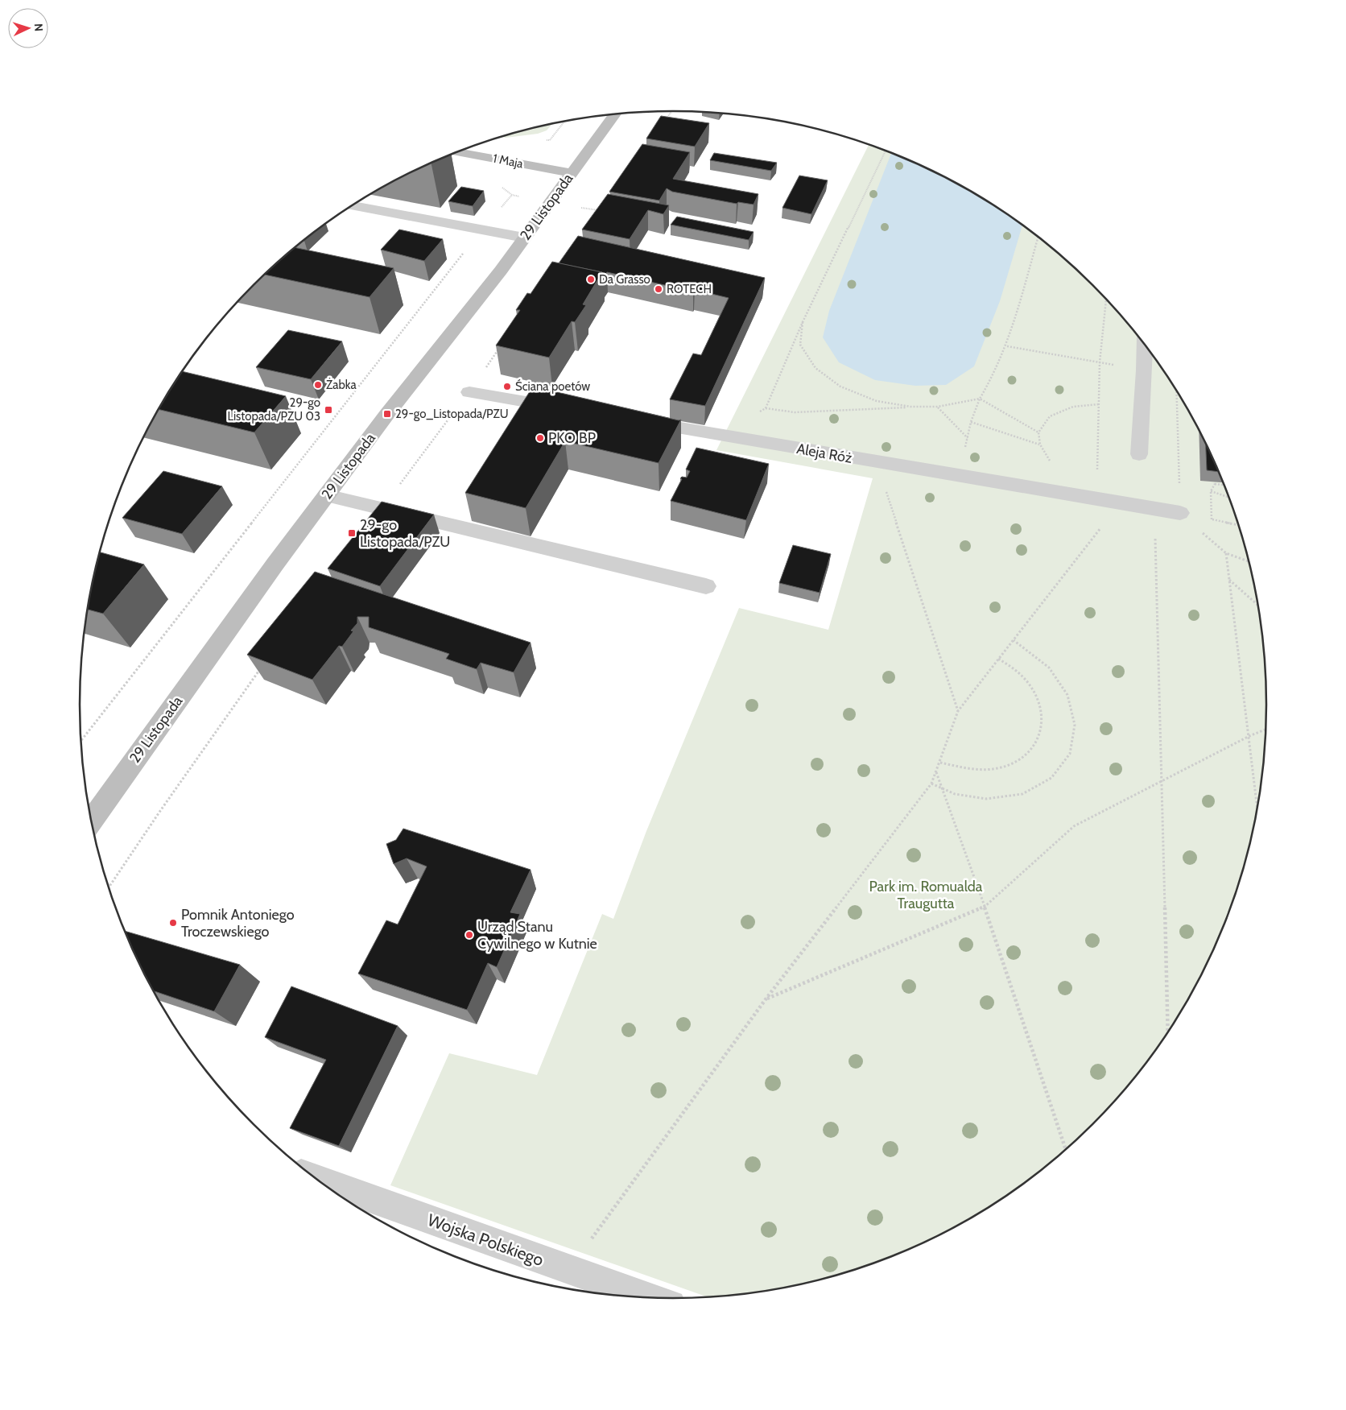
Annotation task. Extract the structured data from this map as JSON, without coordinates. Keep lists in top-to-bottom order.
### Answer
{
  "streets": {
    "street": [
      "1 Maja",
      "29 Listopada",
      "Aleja Róż",
      "Wojska Polskiego"
    ]
  },
  "crossings": [
    ["1 Maja", "29 Listopada"]
  ],
  "parks": ["Park im. Romualda Traugutta"],
  "places": {
    "other": [
      "Da Grasso",
      "ROTECH",
      "Żabka",
      "Ściana poetów",
      "PKO BP",
      "Pomnik Antoniego Troczewskiego",
      "Urząd Stanu Cywilnego w Kutnie"
    ],
    "transit": ["29-go Listopada/PZU 03", "29-go_Listopada/PZU", "29-go Listopada/PZU"]
  },
  "north": "right"
}
